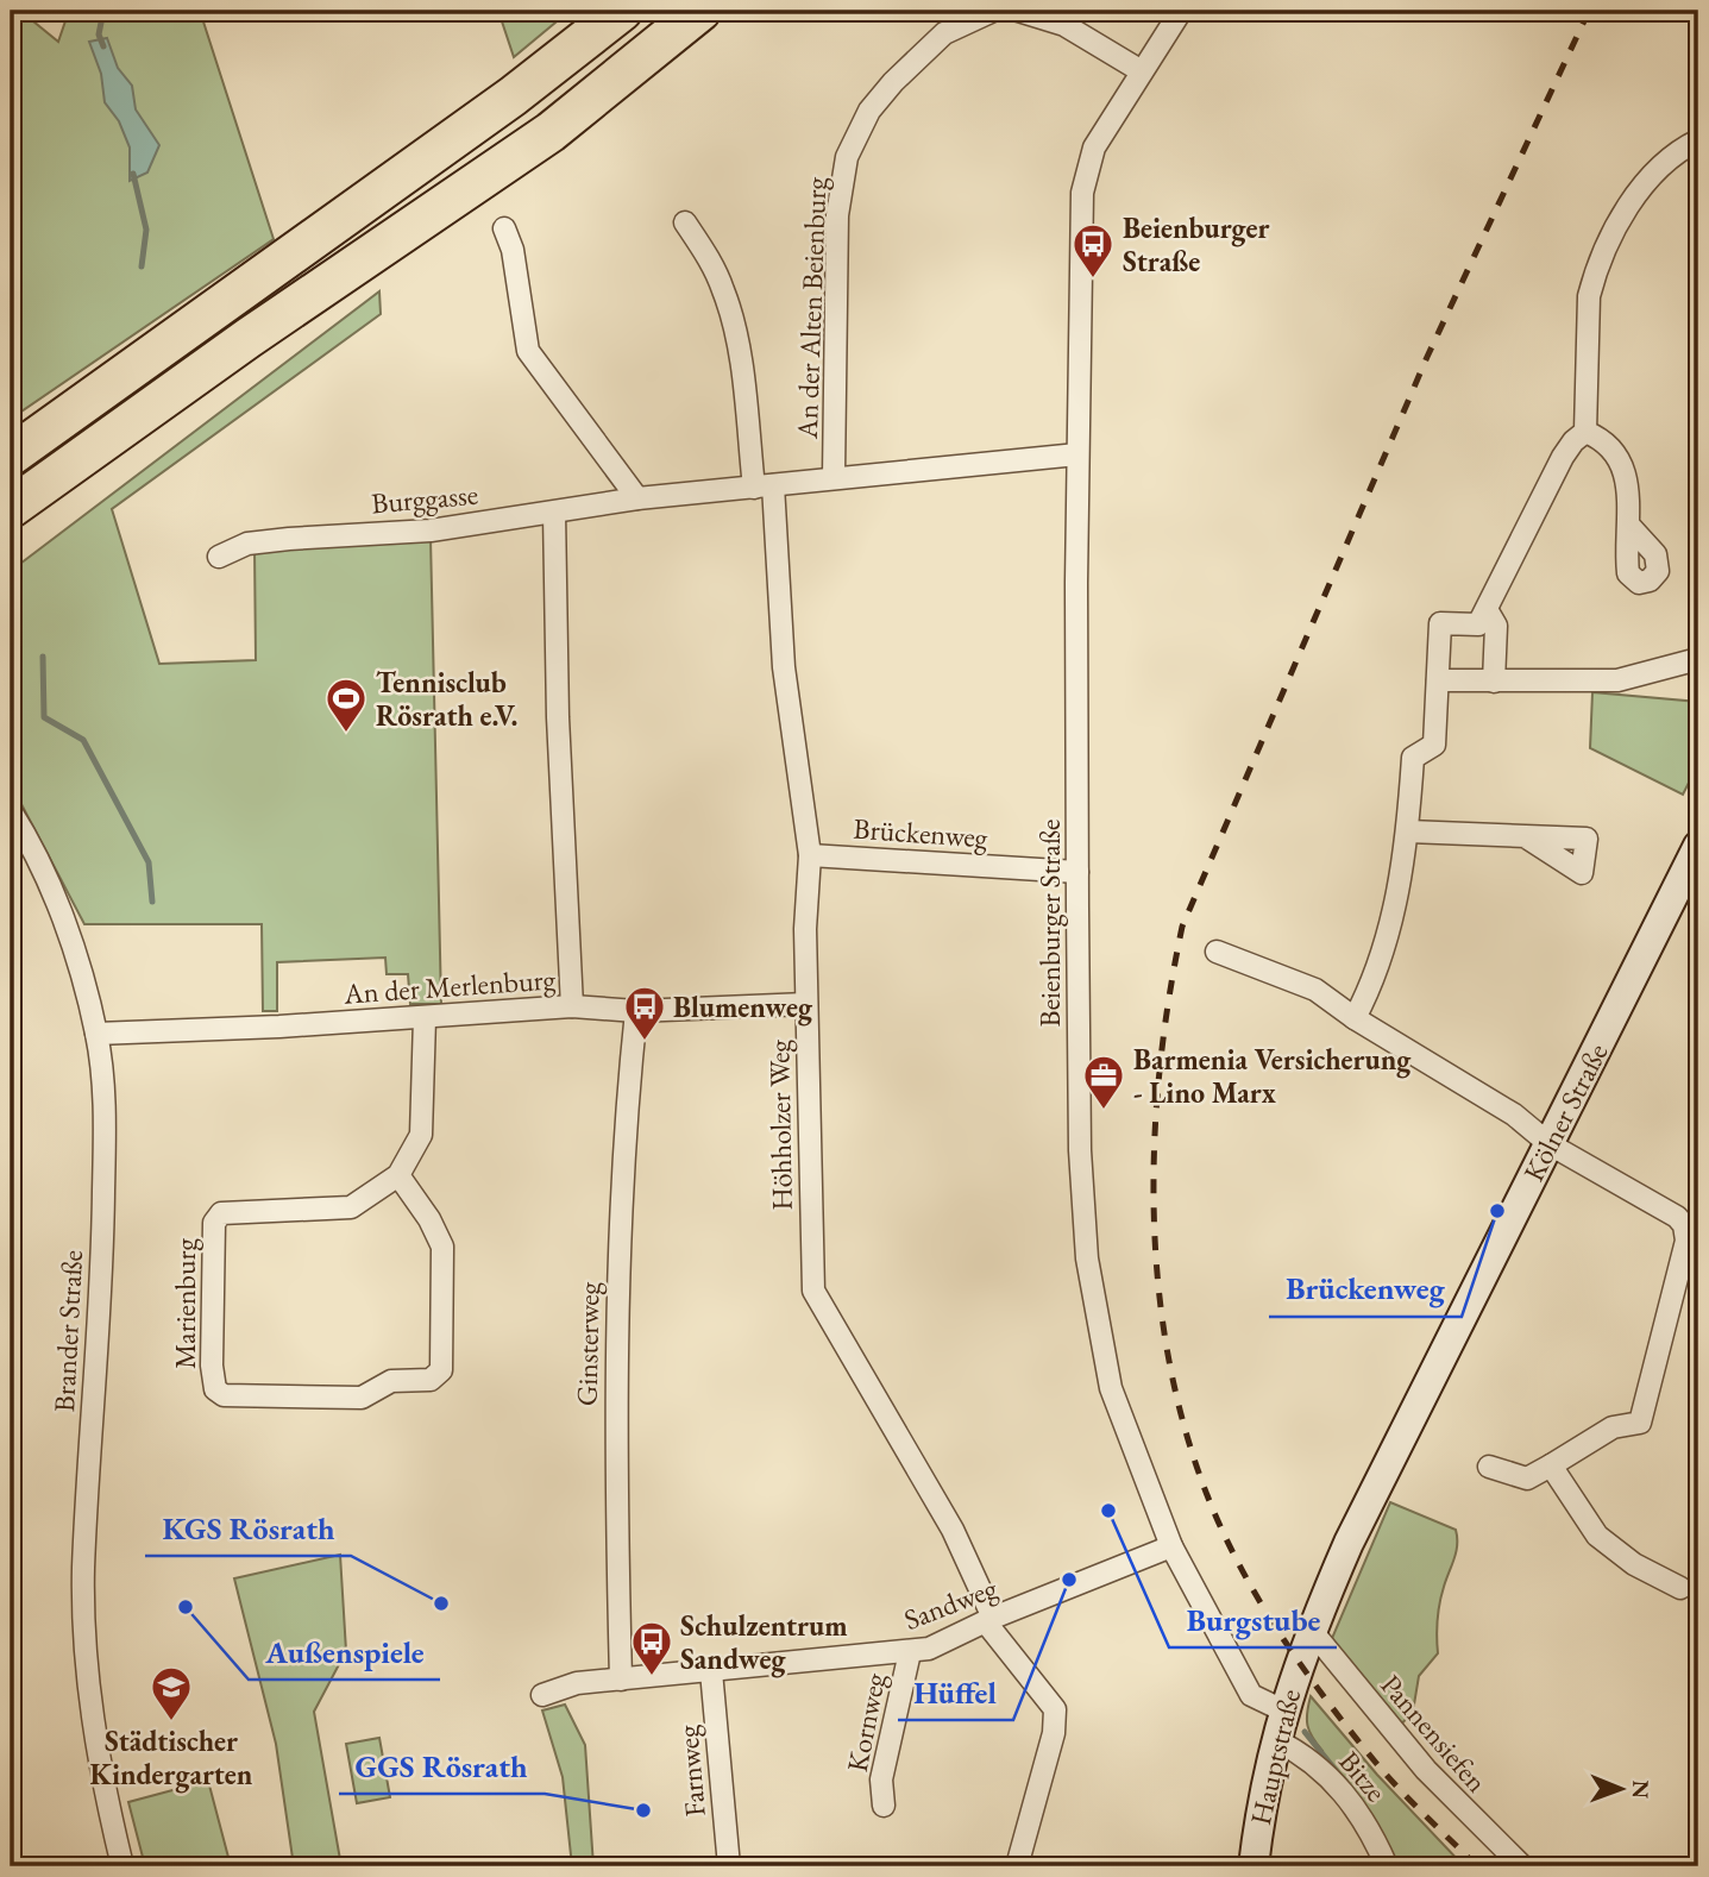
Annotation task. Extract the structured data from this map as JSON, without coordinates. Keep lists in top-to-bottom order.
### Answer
{
  "streets": {
    "main road": ["Kölner Straße", "Hauptstraße"],
    "street": [
      "An der Alten Beienburg",
      "Burggasse",
      "Brückenweg",
      "Beienburger Straße",
      "An der Merlenburg",
      "Höhholzer Weg",
      "Marienburg",
      "Brander Straße",
      "Ginsterweg",
      "Sandweg",
      "Kornweg",
      "Pannensiefen",
      "Farnweg",
      "Bitze"
    ]
  },
  "crossings": [
    ["An der Alten Beienburg", "Burggasse"],
    ["Burggasse", "Beienburger Straße"],
    ["Burggasse", "Höhholzer Weg"],
    ["Brückenweg", "Beienburger Straße"],
    ["Brückenweg", "Höhholzer Weg"],
    ["Beienburger Straße", "Sandweg"],
    ["Beienburger Straße", "Hauptstraße"],
    ["An der Merlenburg", "Höhholzer Weg"],
    ["An der Merlenburg", "Marienburg"],
    ["An der Merlenburg", "Brander Straße"],
    ["An der Merlenburg", "Ginsterweg"],
    ["Kölner Straße", "Pannensiefen"],
    ["Kölner Straße", "Hauptstraße"],
    ["Höhholzer Weg", "Sandweg"],
    ["Ginsterweg", "Sandweg"],
    ["Sandweg", "Kornweg"],
    ["Sandweg", "Farnweg"],
    ["Pannensiefen", "Hauptstraße"],
    ["Hauptstraße", "Bitze"]
  ],
  "places": {
    "bus stop": ["Beienburger Straße", "Blumenweg", "Schulzentrum Sandweg"],
    "sports": ["Tennisclub Rösrath e.V."],
    "office": ["Barmenia Versicherung - Lino Marx"],
    "other": [
      "Brückenweg",
      "Burgstube",
      "Hüffel",
      "KGS Rösrath",
      "Außenspiele",
      "GGS Rösrath"
    ],
    "school or university": ["Städtischer Kindergarten"]
  },
  "north": "right"
}
